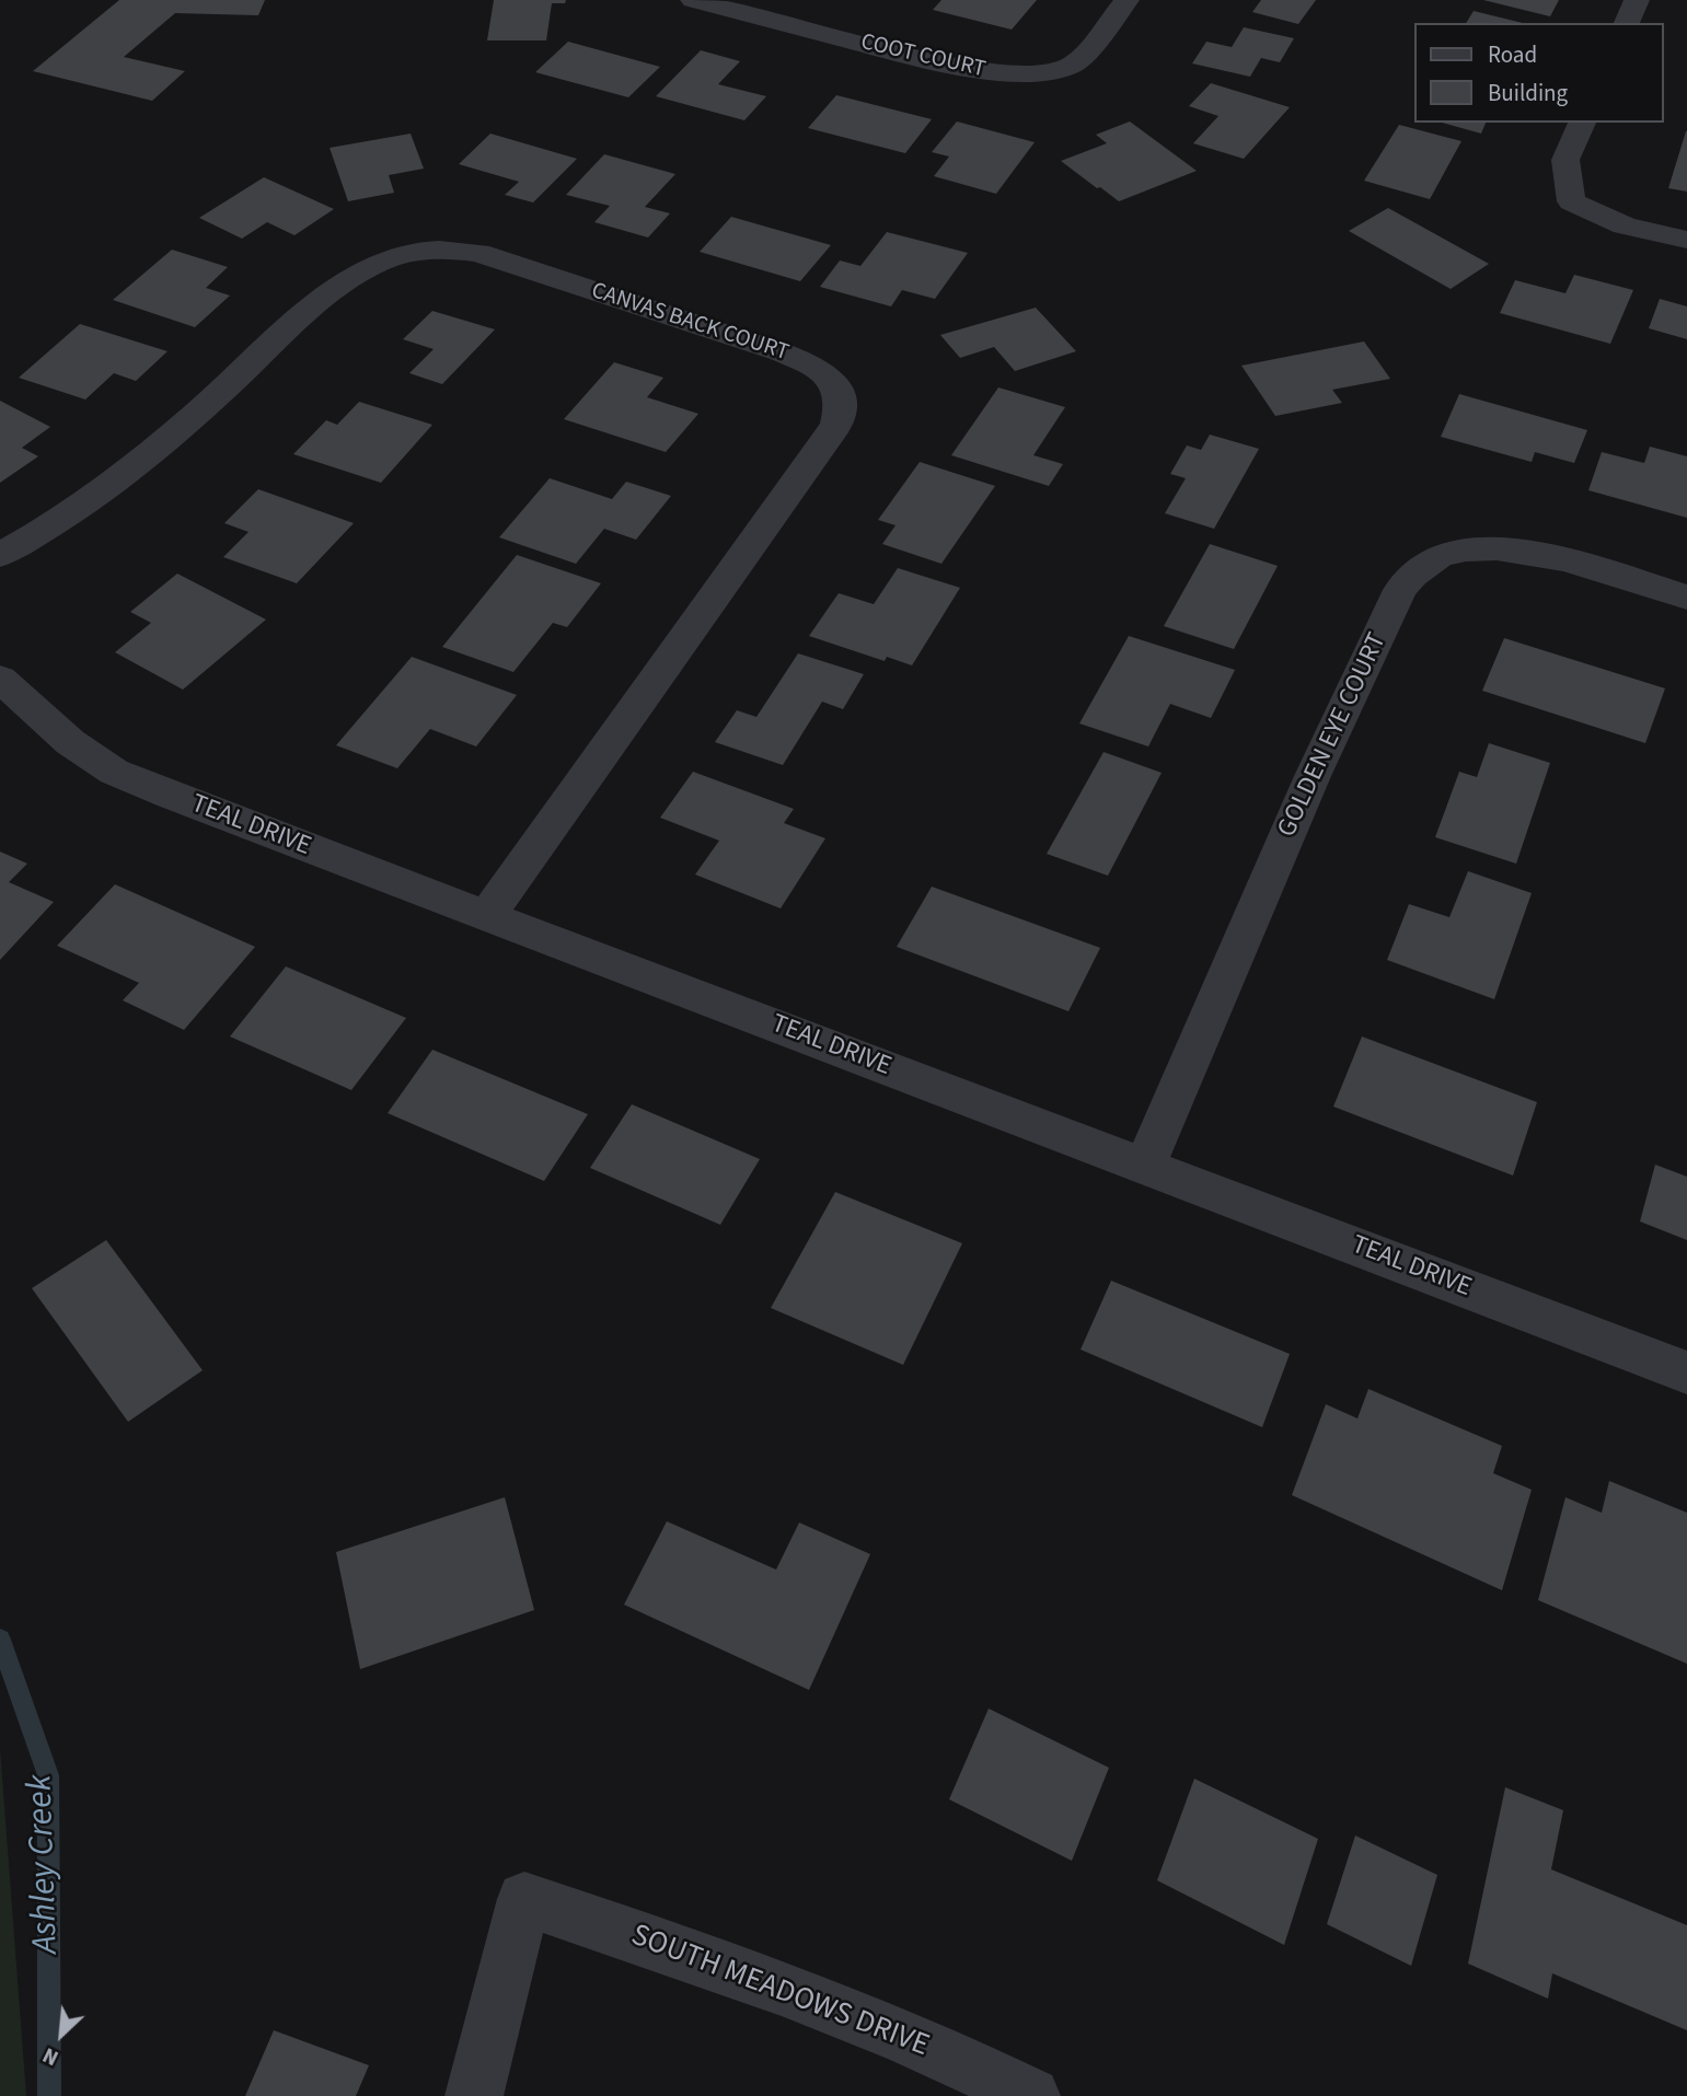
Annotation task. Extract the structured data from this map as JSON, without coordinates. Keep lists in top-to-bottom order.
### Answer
{
  "streets": {
    "street": [
      "COOT COURT",
      "CANVAS BACK COURT",
      "GOLDEN EYE COURT",
      "TEAL DRIVE",
      "SOUTH MEADOWS DRIVE"
    ]
  },
  "crossings": [
    ["CANVAS BACK COURT", "TEAL DRIVE"],
    ["GOLDEN EYE COURT", "TEAL DRIVE"]
  ],
  "water": ["Ashley Creek"],
  "legend": ["Road", "Building"],
  "north": "bottom left"
}
